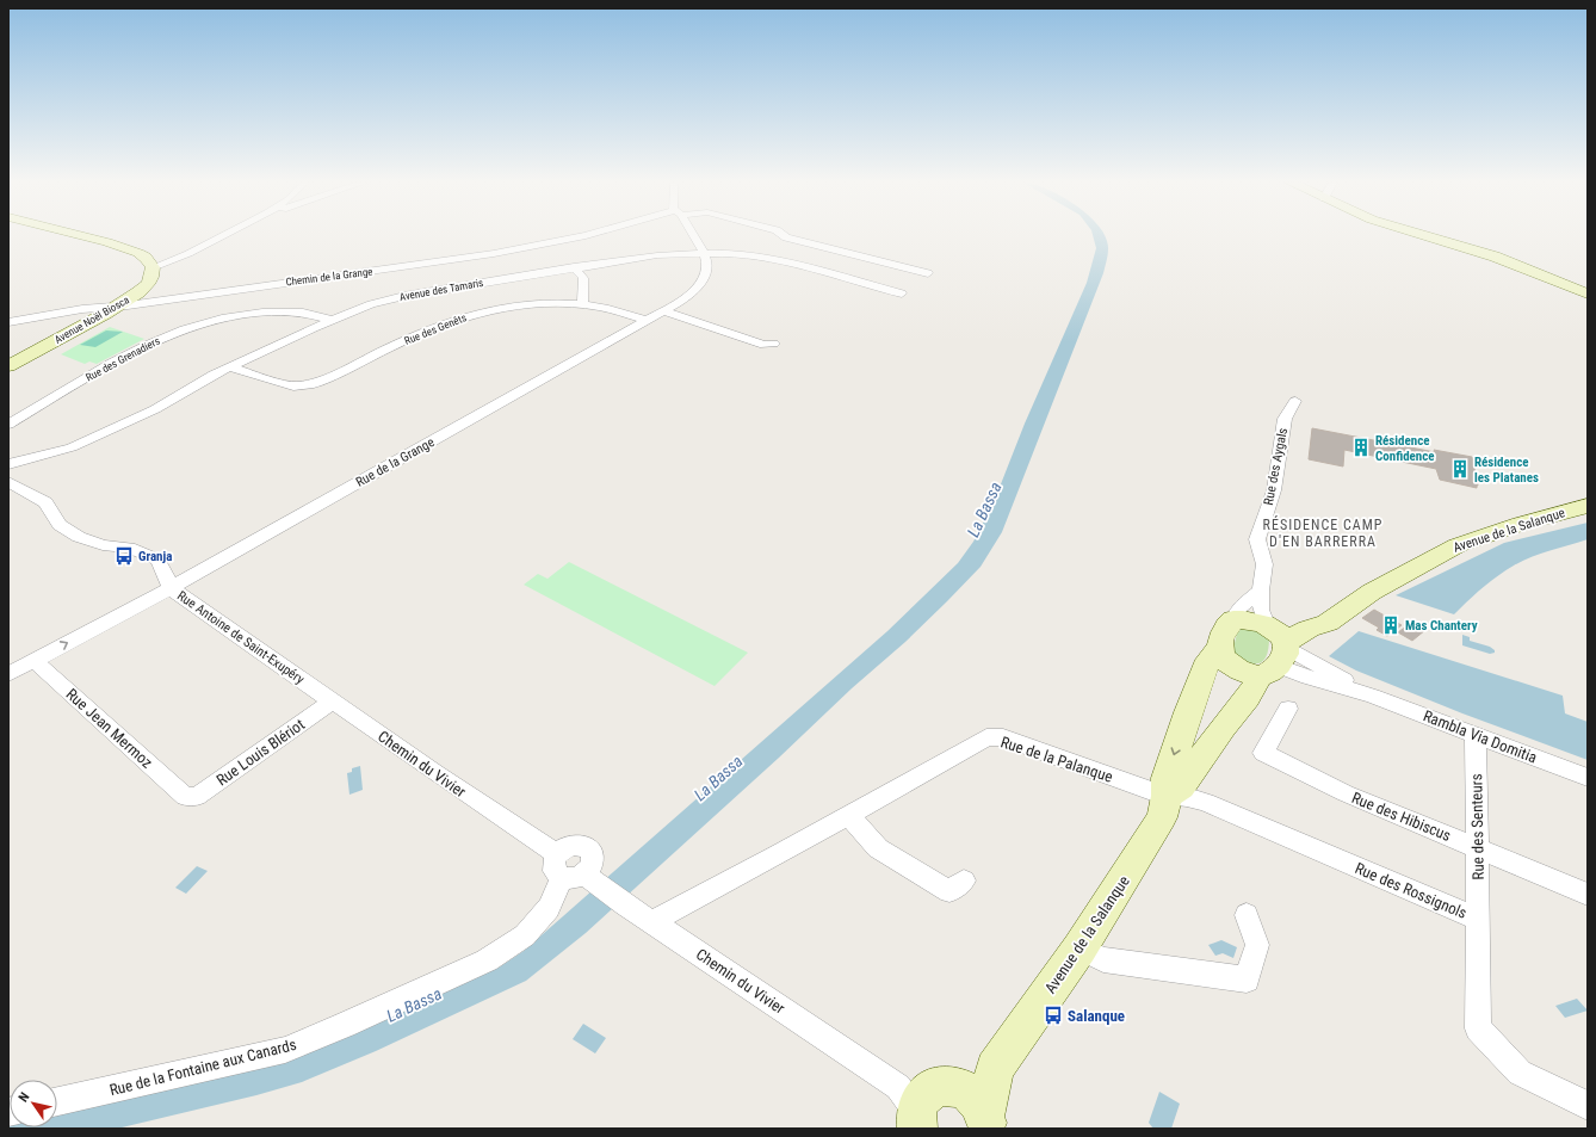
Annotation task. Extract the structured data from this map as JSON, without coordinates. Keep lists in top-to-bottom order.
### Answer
{
  "streets": {
    "main road": ["Avenue Noël Biosca", "Avenue de la Salanque"],
    "street": [
      "Chemin de la Grange",
      "Avenue des Tamaris",
      "Rue des Genêts",
      "Rue des Grenadiers",
      "Rue de la Grange",
      "Rue des Aygals",
      "Rue Antoine de Saint-Exupéry",
      "Rue Jean Mermoz",
      "Rambla Via Domitia",
      "Rue Louis Blériot",
      "Rue de la Palanque",
      "Chemin du Vivier",
      "Rue des Hibiscus",
      "Rue des Senteurs",
      "Rue des Rossignols",
      "Rue de la Fontaine aux Canards"
    ]
  },
  "crossings": [
    ["Chemin de la Grange", "Avenue Noël Biosca"],
    ["Avenue des Tamaris", "Rue des Genêts"],
    ["Avenue des Tamaris", "Rue des Grenadiers"],
    ["Avenue des Tamaris", "Rue de la Grange"],
    ["Rue des Genêts", "Rue de la Grange"],
    ["Rue de la Grange", "Rue Antoine de Saint-Exupéry"],
    ["Rue de la Grange", "Rue Jean Mermoz"],
    ["Rue des Aygals", "Avenue de la Salanque"],
    ["Rue des Aygals", "Rambla Via Domitia"],
    ["Avenue de la Salanque", "Rambla Via Domitia"],
    ["Avenue de la Salanque", "Rue de la Palanque"],
    ["Avenue de la Salanque", "Chemin du Vivier"],
    ["Avenue de la Salanque", "Rue des Rossignols"],
    ["Rue Antoine de Saint-Exupéry", "Chemin du Vivier"],
    ["Rue Jean Mermoz", "Rue Louis Blériot"],
    ["Rambla Via Domitia", "Rue des Senteurs"],
    ["Rue Louis Blériot", "Chemin du Vivier"],
    ["Rue de la Palanque", "Chemin du Vivier"],
    ["Rue de la Palanque", "Rue des Rossignols"],
    ["Chemin du Vivier", "Rue de la Fontaine aux Canards"],
    ["Rue des Hibiscus", "Rue des Senteurs"],
    ["Rue des Senteurs", "Rue des Rossignols"]
  ],
  "districts": ["RÉSIDENCE CAMP D'EN BARRERRA"],
  "water": ["La Bassa"],
  "places": {
    "building": ["Résidence Confidence", "Résidence les Platanes", "Mas Chantery"],
    "bus stop": ["Granja", "Salanque"]
  },
  "north": "top left"
}
